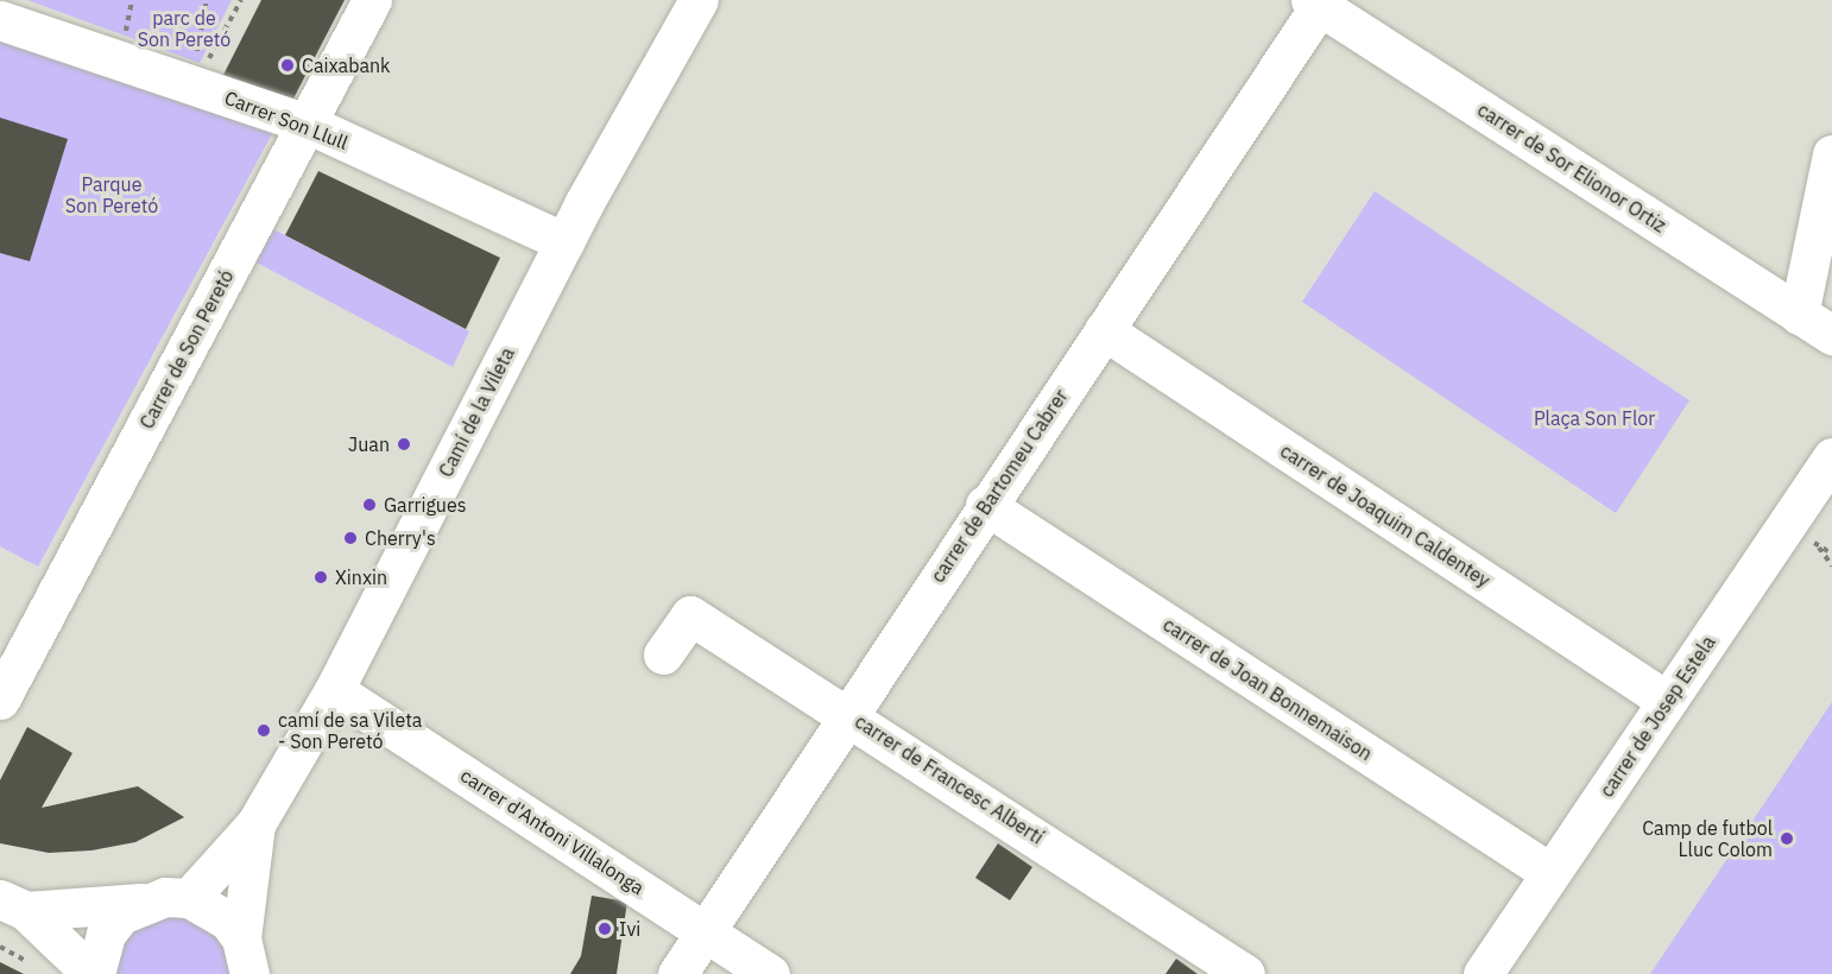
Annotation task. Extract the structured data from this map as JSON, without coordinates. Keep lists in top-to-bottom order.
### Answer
{
  "streets": {
    "street": [
      "Carrer Son Llull",
      "carrer de Sor Elionor Ortiz",
      "Carrer de Son Peretó",
      "Camí de la Vileta",
      "carrer de Bartomeu Cabrer",
      "carrer de Joaquim Caldentey",
      "carrer de Joan Bonnemaison",
      "carrer de Josep Estela",
      "carrer de Francesc Albertí",
      "carrer d'Antoni Villalonga"
    ]
  },
  "crossings": [
    ["Carrer Son Llull", "Carrer de Son Peretó"],
    ["Carrer Son Llull", "Camí de la Vileta"],
    ["carrer de Sor Elionor Ortiz", "carrer de Bartomeu Cabrer"],
    ["Camí de la Vileta", "carrer d'Antoni Villalonga"],
    ["carrer de Bartomeu Cabrer", "carrer de Joaquim Caldentey"],
    ["carrer de Bartomeu Cabrer", "carrer de Joan Bonnemaison"],
    ["carrer de Bartomeu Cabrer", "carrer de Francesc Albertí"],
    ["carrer de Bartomeu Cabrer", "carrer d'Antoni Villalonga"],
    ["carrer de Joaquim Caldentey", "carrer de Josep Estela"],
    ["carrer de Joan Bonnemaison", "carrer de Josep Estela"]
  ],
  "parks": ["parc de Son Peretó", "Parque Son Peretó", "Plaça Son Flor"],
  "places": [
    "Caixabank",
    "Juan",
    "Garrigues",
    "Cherry's",
    "Xinxin",
    "camí de sa Vileta - Son Peretó",
    "Camp de futbol Lluc Colom",
    "Ivi"
  ]
}
